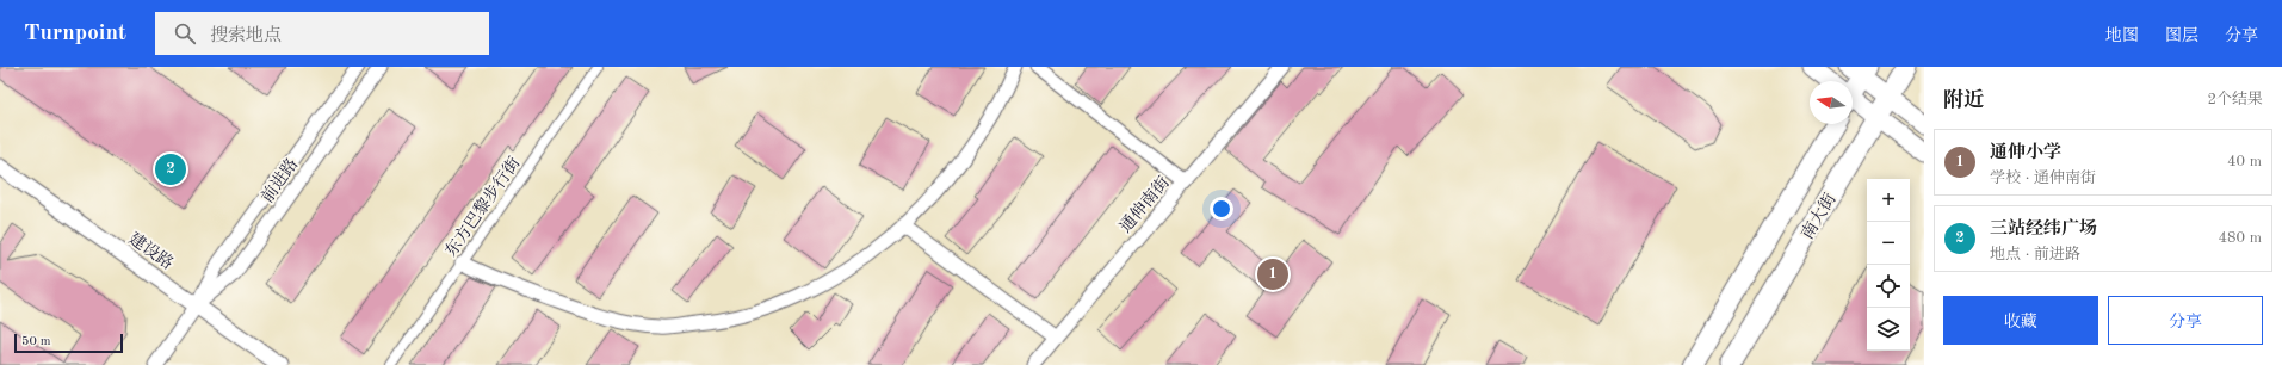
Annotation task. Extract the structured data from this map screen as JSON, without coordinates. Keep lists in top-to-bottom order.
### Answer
{
  "streets": {
    "main road": ["南大街"],
    "street": [
      "前进路",
      "通伸南街",
      "东方巴黎步行街",
      "建设路"
    ]
  },
  "crossings": [
    ["前进路", "建设路"]
  ],
  "scale_bar": "50 m",
  "north": "left",
  "page": {
    "header": "Turnpoint",
    "search": "搜索地点",
    "nav": ["地图", "图层", "分享"],
    "heading": ["附近", "2个结果"],
    "list": [
      {
        "mark": "1",
        "name": "通伸小学",
        "note": "学校 · 通伸南街",
        "value": "40 m"
      },
      {
        "mark": "2",
        "name": "三站经纬广场",
        "note": "地点 · 前进路",
        "value": "480 m"
      }
    ],
    "pins": ["2", "1"],
    "map_buttons": ["+", "−"],
    "buttons": ["收藏", "分享"],
    "scale": "50 m"
  }
}
